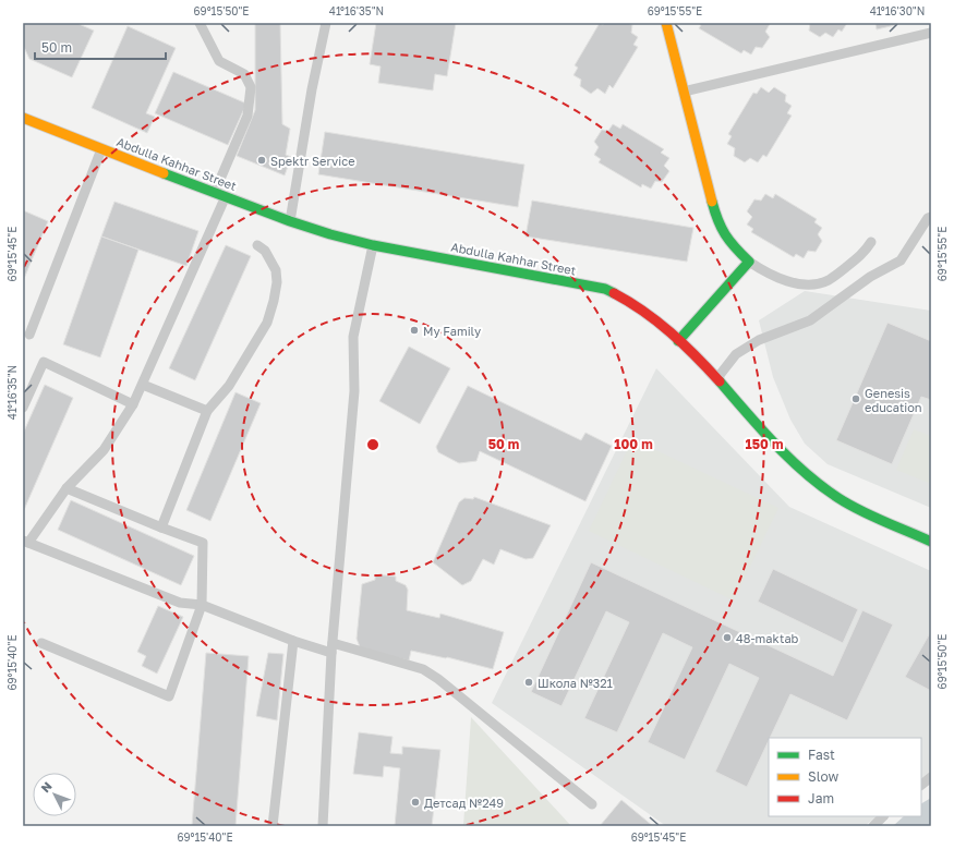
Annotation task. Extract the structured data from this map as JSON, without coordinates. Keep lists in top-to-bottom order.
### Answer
{
  "streets": {
    "street": ["Abdulla Kahhar Street"]
  },
  "places": [
    "Spektr Service",
    "My Family",
    "Genesis education",
    "48-maktab",
    "Школа №321",
    "Детсад №249"
  ],
  "legend": ["Fast", "Slow", "Jam"],
  "scale_bar": "50 m",
  "north": "top left",
  "coordinates": [
    "69°15'50\"E",
    "41°16'35\"N",
    "69°15'55\"E",
    "41°16'30\"N",
    "69°15'45\"E",
    "69°15'40\"E"
  ],
  "rings": ["50 m", "100 m", "150 m"]
}
